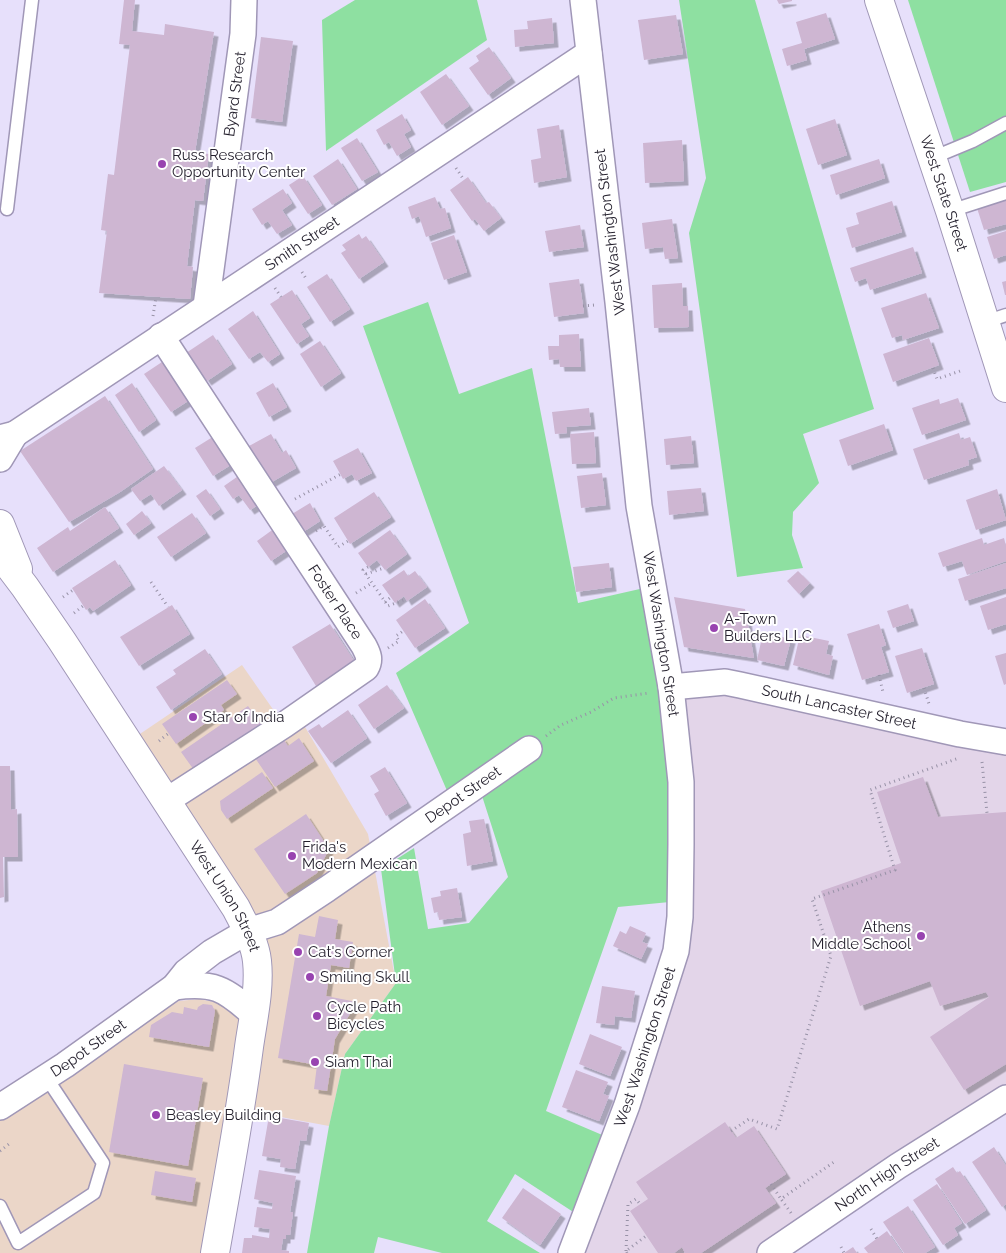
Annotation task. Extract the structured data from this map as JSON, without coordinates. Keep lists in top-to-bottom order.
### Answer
{
  "streets": {
    "main road": ["West State Street", "West Union Street"],
    "street": [
      "Byard Street",
      "West Washington Street",
      "Smith Street",
      "Foster Place",
      "South Lancaster Street",
      "Depot Street",
      "North High Street"
    ]
  },
  "crossings": [
    ["Byard Street", "Smith Street"],
    ["West Washington Street", "Smith Street"],
    ["West Washington Street", "South Lancaster Street"],
    ["Smith Street", "Foster Place"],
    ["Foster Place", "West Union Street"],
    ["Depot Street", "West Union Street"]
  ],
  "places": [
    "Russ Research Opportunity Center",
    "A-Town Builders LLC",
    "Star of India",
    "Frida's Modern Mexican",
    "Athens Middle School",
    "Cat's Corner",
    "Smiling Skull",
    "Cycle Path Bicycles",
    "Siam Thai",
    "Beasley Building"
  ]
}
